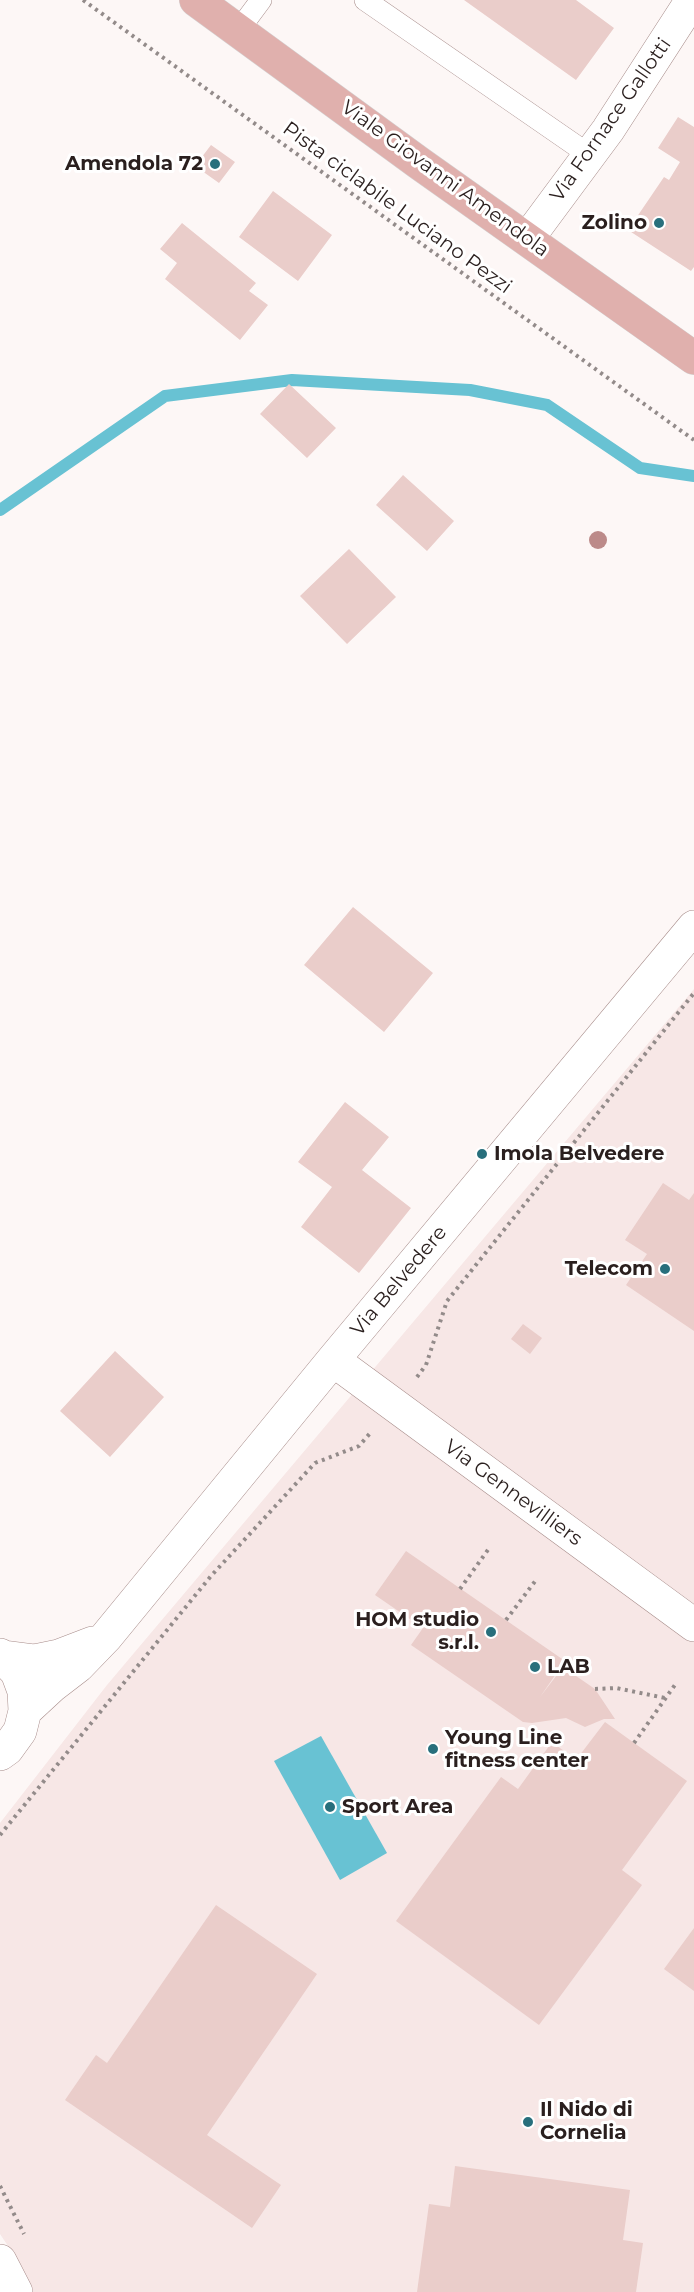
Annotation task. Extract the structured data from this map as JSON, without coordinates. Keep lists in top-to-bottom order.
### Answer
{
  "streets": {
    "main road": ["Viale Giovanni Amendola"],
    "street": ["Via Fornace Gallotti", "Via Belvedere", "Via Gennevilliers"],
    "path": ["Pista ciclabile Luciano Pezzi"]
  },
  "crossings": [
    ["Via Fornace Gallotti", "Viale Giovanni Amendola"],
    ["Via Belvedere", "Via Gennevilliers"]
  ],
  "places": [
    "Amendola 72",
    "Zolino",
    "Imola Belvedere",
    "Telecom",
    "HOM studio s.r.l.",
    "LAB",
    "Young Line fitness center",
    "Sport Area",
    "Il Nido di Cornelia"
  ]
}
